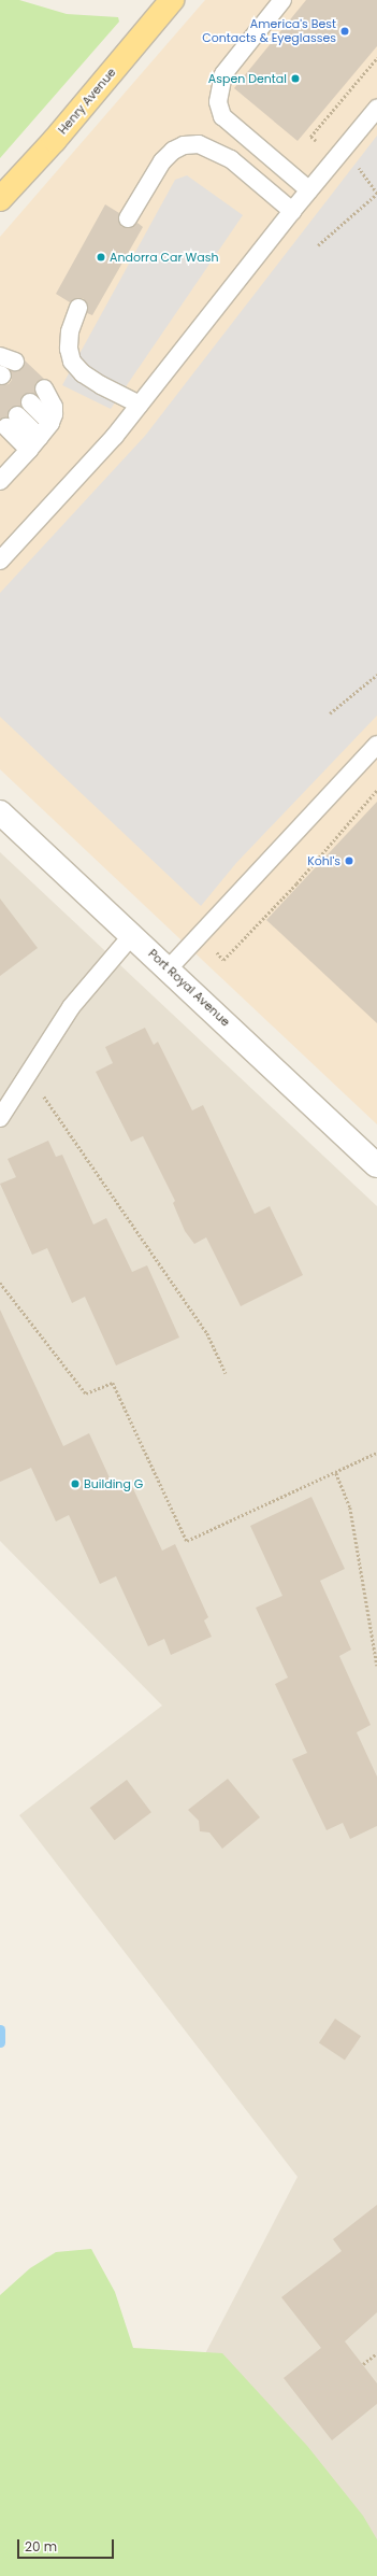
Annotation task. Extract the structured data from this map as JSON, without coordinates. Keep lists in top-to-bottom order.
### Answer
{
  "streets": {
    "main road": ["Henry Avenue"],
    "street": ["Port Royal Avenue"]
  },
  "places": [
    "America's Best Contacts & Eyeglasses",
    "Aspen Dental",
    "Andorra Car Wash",
    "Kohl's",
    "Building G"
  ],
  "scale_bar": "20 m"
}
